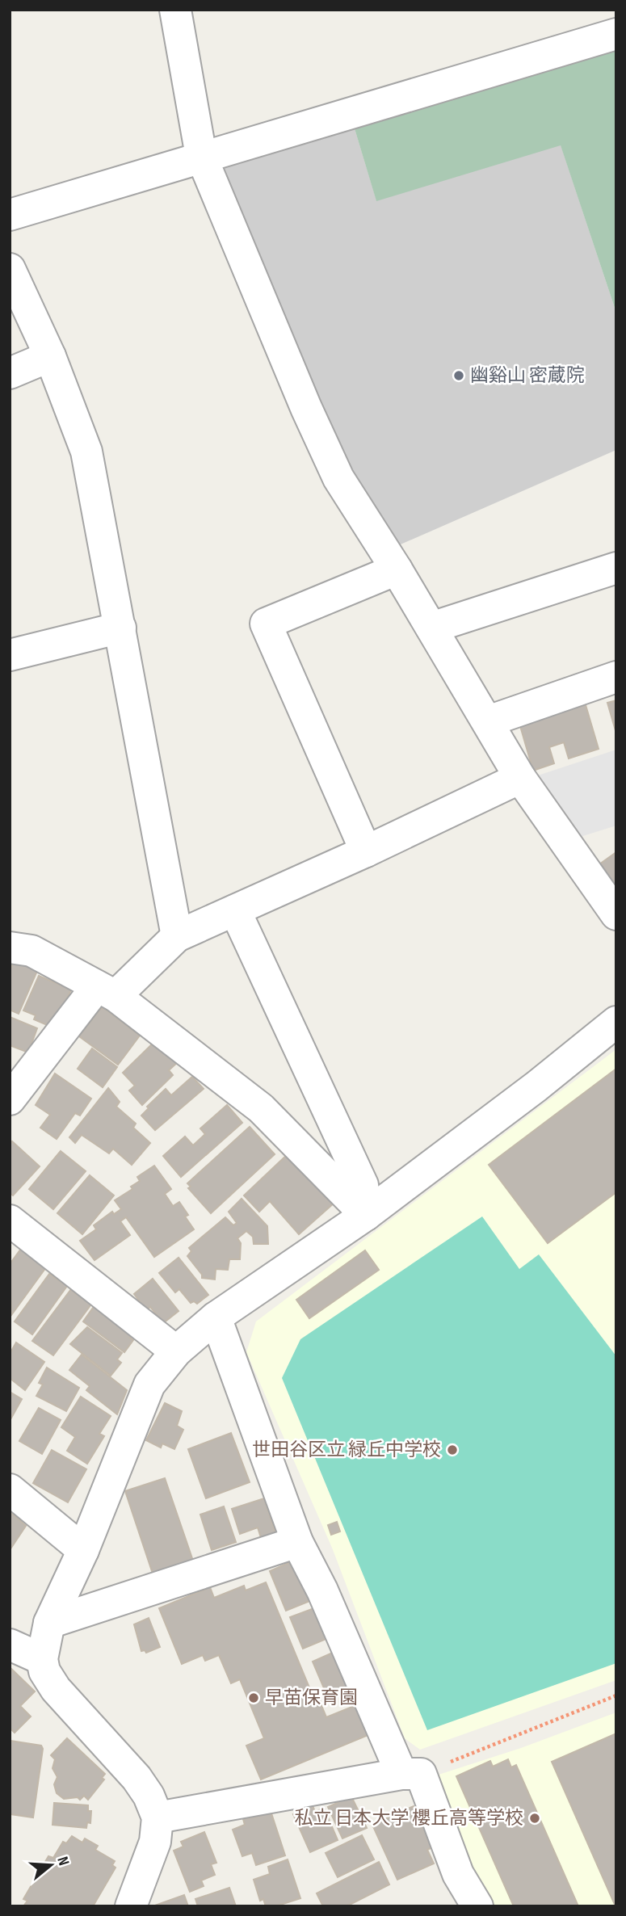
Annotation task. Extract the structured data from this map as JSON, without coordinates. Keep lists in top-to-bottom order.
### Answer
{
  "places": [
    "幽谿山 密蔵院",
    "世田谷区立 緑丘中学校",
    "早苗保育園",
    "私立 日本大学 櫻丘高等学校"
  ],
  "north": "right"
}
